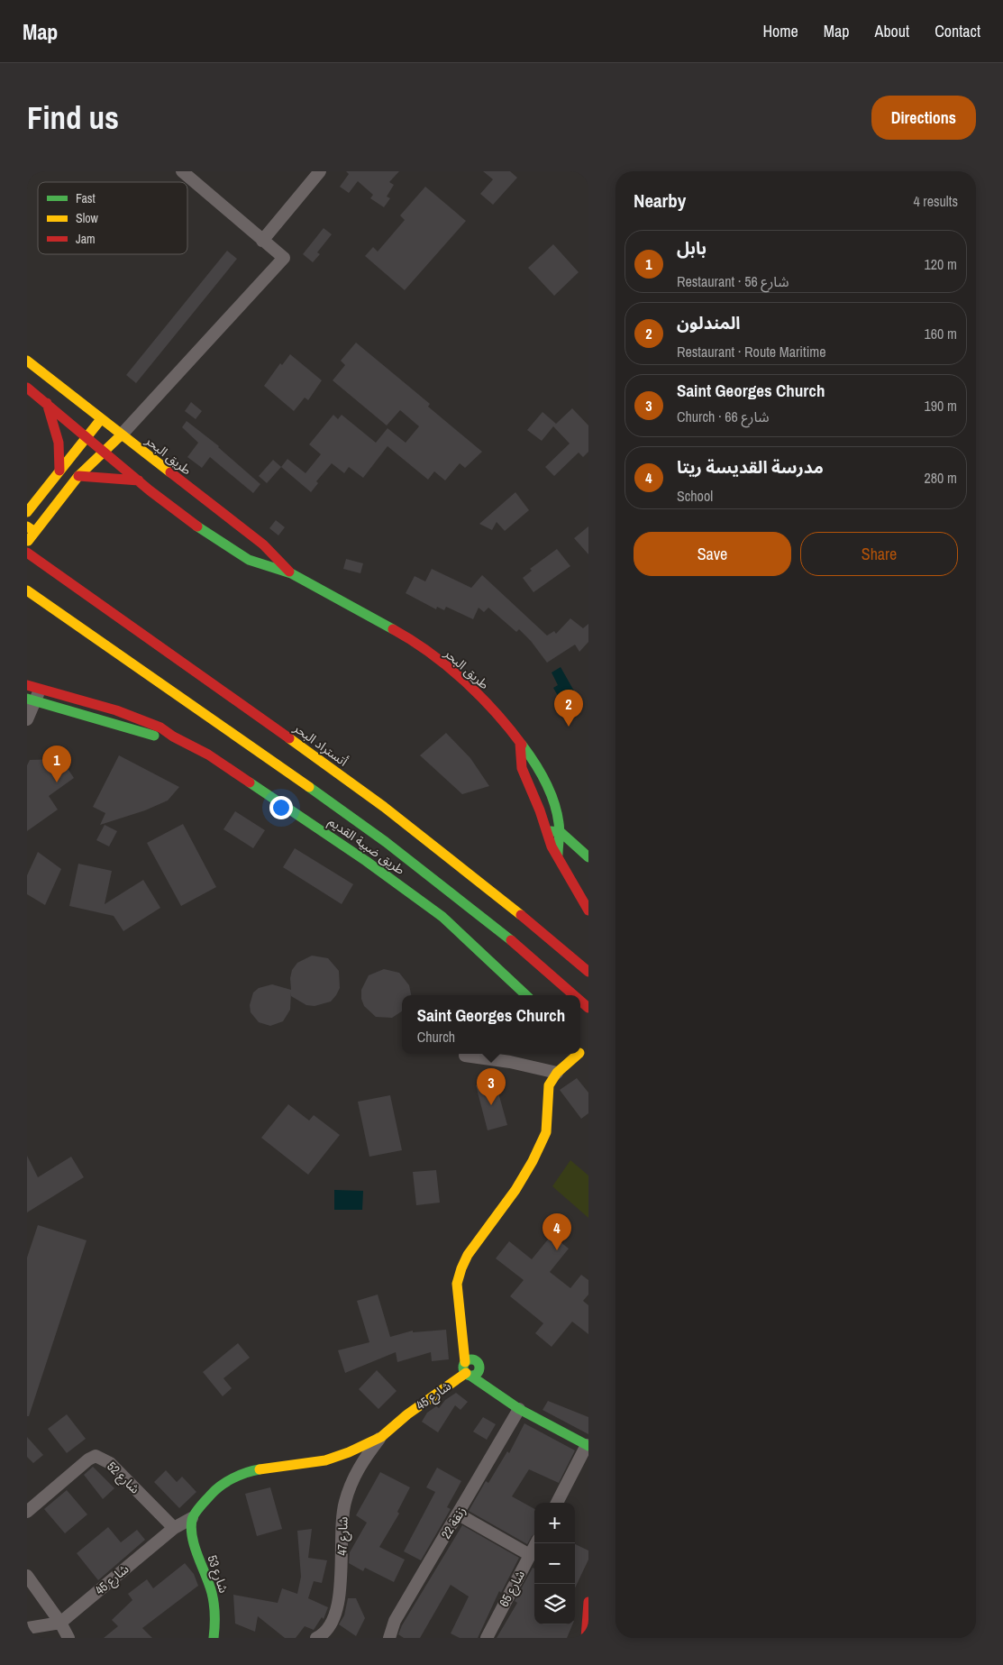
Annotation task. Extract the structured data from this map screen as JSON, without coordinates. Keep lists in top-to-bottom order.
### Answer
{
  "streets": {
    "main road": [
      "طريق البحر",
      "أتستراد البحر",
      "طريق ضبية القديم",
      "شارع 45",
      "شارع 53"
    ],
    "street": [
      "شارع 52",
      "زنقة 22",
      "شارع 47",
      "شارع 65"
    ]
  },
  "crossings": [
    ["شارع 45", "شارع 52"],
    ["شارع 45", "شارع 47"],
    ["شارع 45", "شارع 53"]
  ],
  "legend": ["Fast", "Slow", "Jam"],
  "page": {
    "header": "Map",
    "nav": [
      "Home",
      "Map",
      "About",
      "Contact"
    ],
    "buttons": [
      "Directions",
      ["Save", "Share"]
    ],
    "title": "Find us",
    "heading": ["Nearby", "4 results"],
    "list": [
      {
        "mark": "1",
        "name": "بابل",
        "note": "Restaurant · شارع 56",
        "value": "120 m"
      },
      {
        "mark": "2",
        "name": "المندلون",
        "note": "Restaurant · Route Maritime",
        "value": "160 m"
      },
      {
        "mark": "3",
        "name": "Saint Georges Church",
        "note": "Church · شارع 66",
        "value": "190 m"
      },
      {
        "mark": "4",
        "name": "مدرسة القديسة ريتا",
        "note": "School",
        "value": "280 m"
      }
    ],
    "pins": [
      "2",
      "1",
      "3",
      "4"
    ],
    "popup": ["Saint Georges Church", "Church"],
    "map_buttons": ["+", "−"]
  }
}
